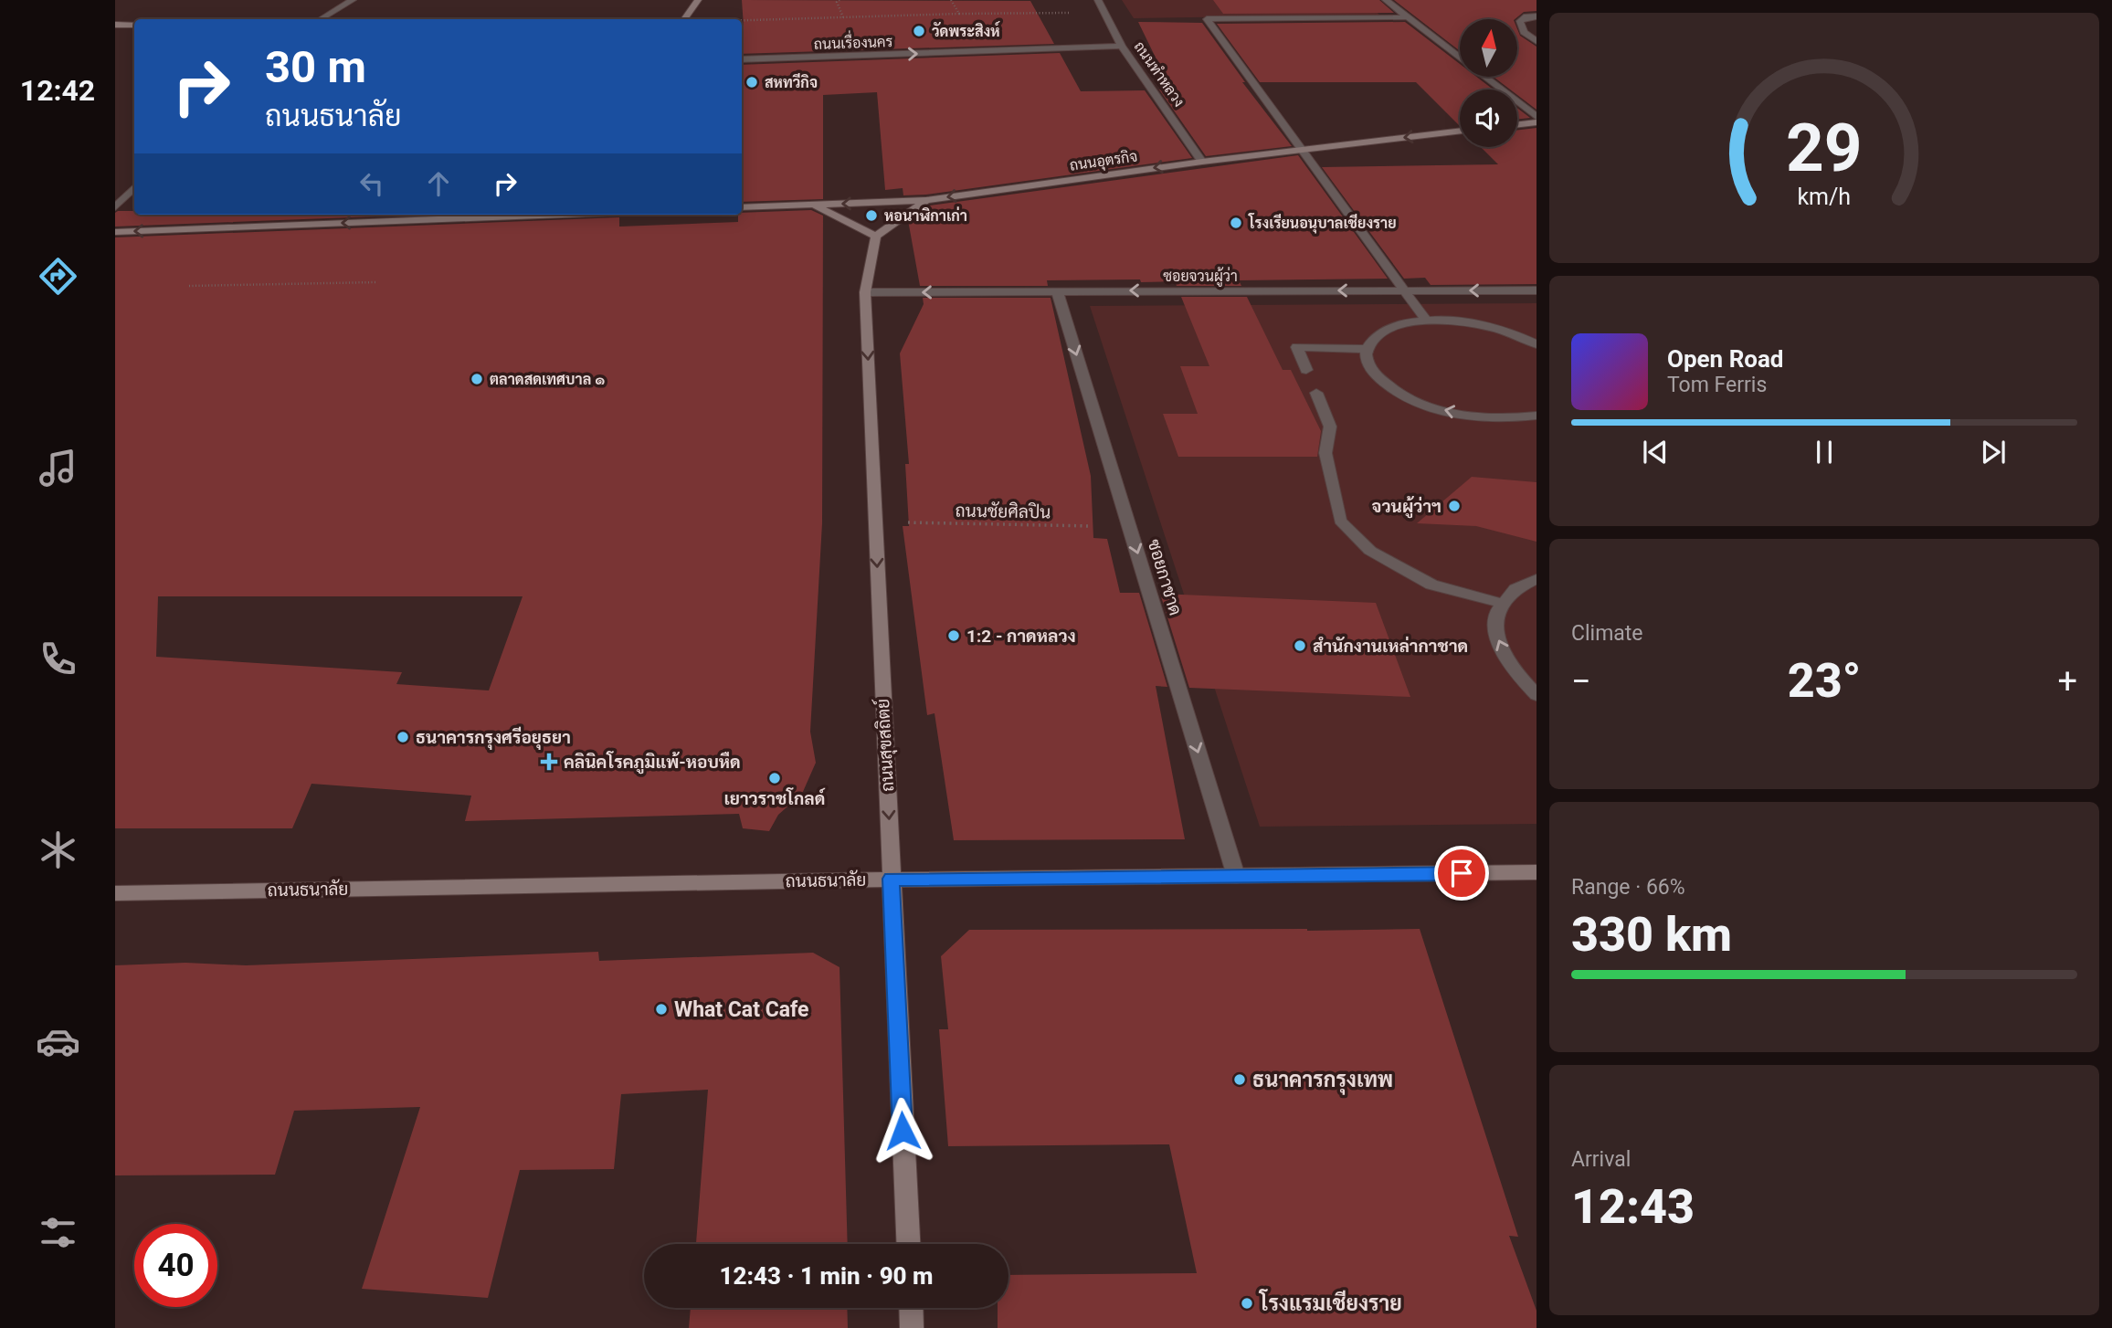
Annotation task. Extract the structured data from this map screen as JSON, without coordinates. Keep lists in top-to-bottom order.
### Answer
{
  "streets": {
    "street": [
      "ถนนเรื่องนคร",
      "ถนนทำหลวง",
      "ถนนอุตรกิจ",
      "ซอยจวนผู้ว่า",
      "ซอยกาชาด",
      "ถนนสุขสถิตย์",
      "ถนนธนาลัย"
    ],
    "path": ["ถนนชัยศิลปิน"]
  },
  "crossings": [
    ["ถนนเรื่องนคร", "ถนนทำหลวง"],
    ["ถนนทำหลวง", "ถนนอุตรกิจ"],
    ["ซอยจวนผู้ว่า", "ซอยกาชาด"],
    ["ซอยจวนผู้ว่า", "ถนนสุขสถิตย์"],
    ["ถนนชัยศิลปิน", "ซอยกาชาด"],
    ["ถนนชัยศิลปิน", "ถนนสุขสถิตย์"],
    ["ซอยกาชาด", "ถนนธนาลัย"],
    ["ถนนสุขสถิตย์", "ถนนธนาลัย"]
  ],
  "one_way": [
    "ถนนเรื่องนคร",
    "ถนนอุตรกิจ",
    "ซอยจวนผู้ว่า",
    "ซอยกาชาด",
    "ถนนสุขสถิตย์"
  ],
  "places": {
    "other": [
      "วัดพระสิงห์",
      "สหทวีกิจ",
      "หอนาฬิกาเก่า",
      "โรงเรียนอนุบาลเชียงราย",
      "ตลาดสดเทศบาล ๑",
      "จวนผู้ว่าฯ",
      "1:2 - กาดหลวง",
      "สำนักงานเหล่ากาชาด",
      "ธนาคารกรุงศรีอยุธยา",
      "เยาวราชโกลด์",
      "What Cat Cafe",
      "ธนาคารกรุงเทพ",
      "โรงแรมเชียงราย"
    ],
    "health": ["คลินิคโรคภูมิแพ้-หอบหืด"]
  },
  "north": "top",
  "page": {
    "tabs": "12:42",
    "turn": ["30 m", "ถนนธนาลัย"],
    "song": ["Open Road", "Tom Ferris"],
    "tile": [
      "Climate",
      ["Range · 66%", "330 km"],
      ["Arrival", "12:43"]
    ],
    "heat": ["−", "23°", "+"],
    "limit": "40",
    "trip": "12:43 · 1 min · 90 m",
    "gauge": ["29", "km/h"]
  }
}
